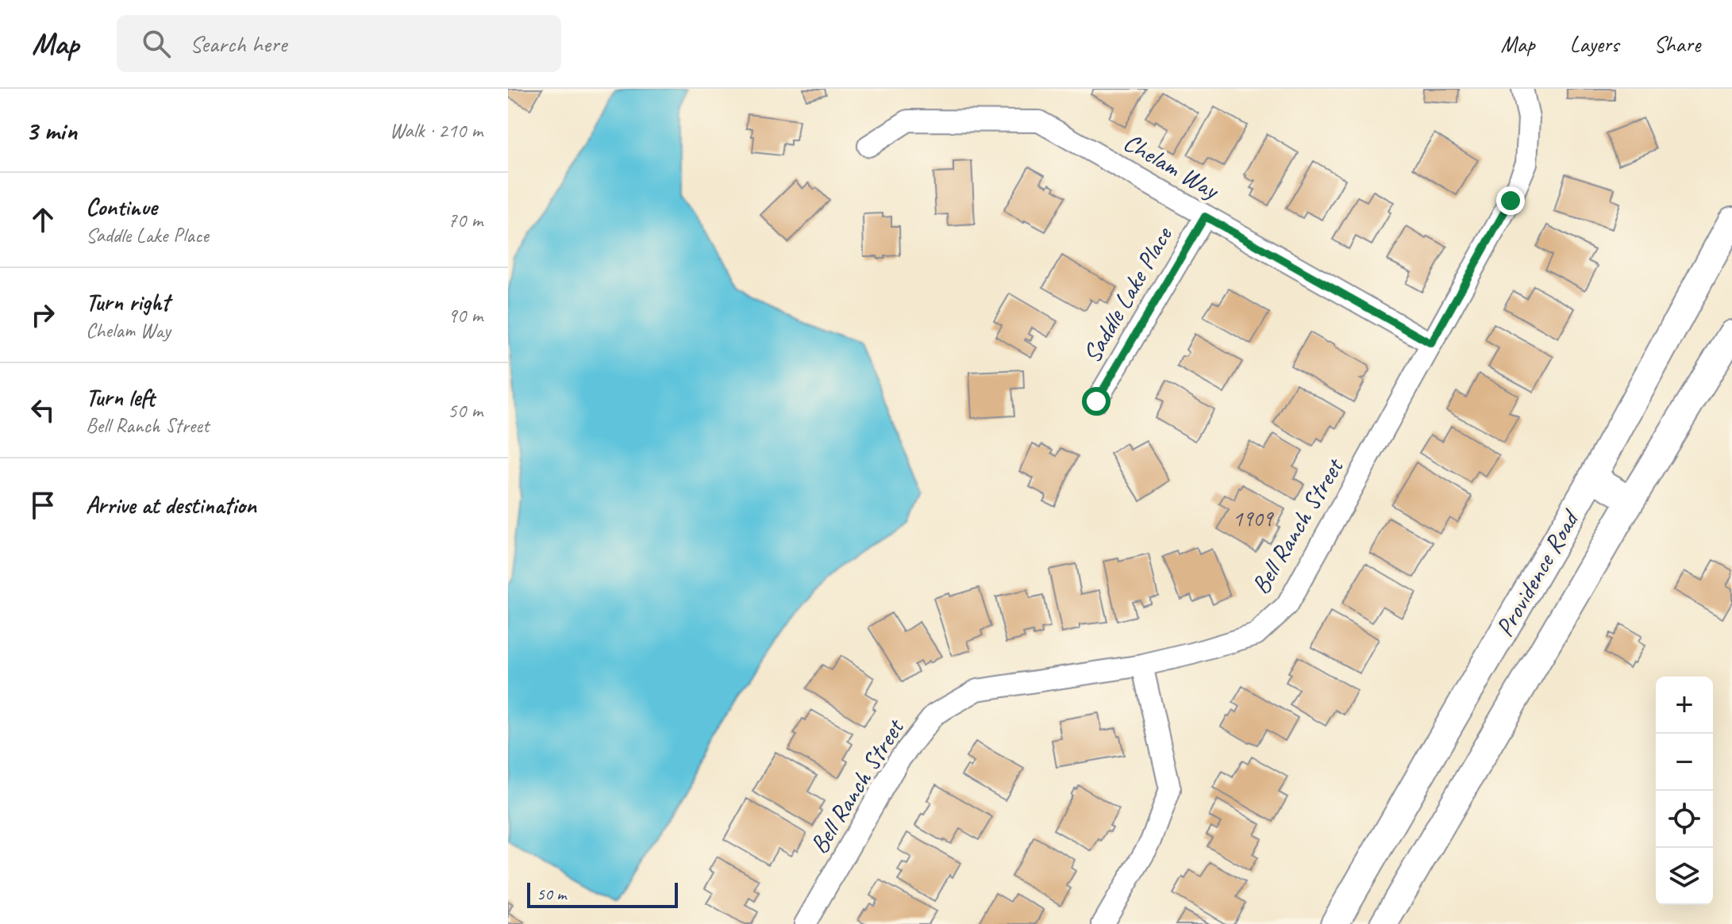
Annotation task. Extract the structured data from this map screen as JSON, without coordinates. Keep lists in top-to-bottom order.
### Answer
{
  "streets": {
    "main road": ["Providence Road"],
    "street": ["Chelam Way", "Saddle Lake Place", "Bell Ranch Street"]
  },
  "crossings": [
    ["Chelam Way", "Saddle Lake Place"],
    ["Chelam Way", "Bell Ranch Street"]
  ],
  "house_numbers": ["1909"],
  "scale_bar": "50 m",
  "page": {
    "header": "Map",
    "search": "Search here",
    "nav": ["Map", "Layers", "Share"],
    "heading": ["3 min", "Walk · 210 m"],
    "list": [
      ["Continue", "Saddle Lake Place", "70 m"],
      ["Turn right", "Chelam Way", "90 m"],
      ["Turn left", "Bell Ranch Street", "50 m"],
      "Arrive at destination"
    ],
    "map_buttons": ["+", "−"],
    "scale": "50 m"
  }
}
